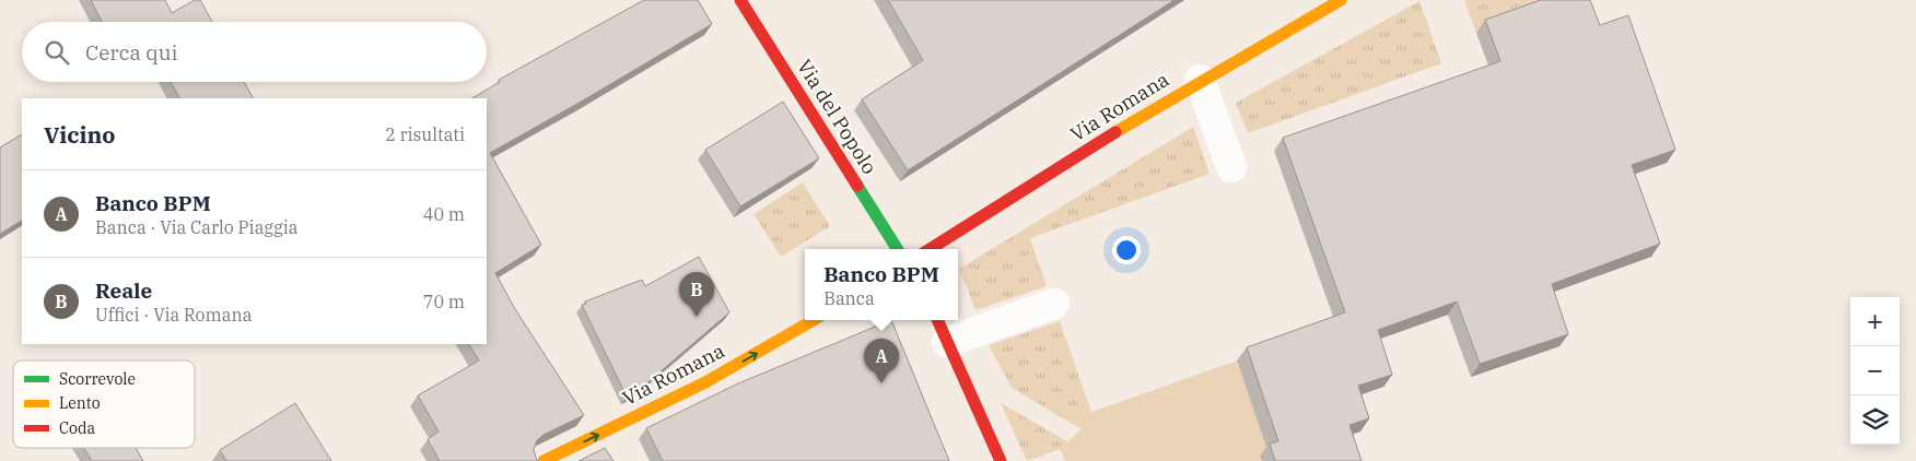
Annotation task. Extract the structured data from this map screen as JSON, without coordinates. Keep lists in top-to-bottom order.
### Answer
{
  "streets": {
    "street": ["Via Romana", "Via del Popolo"]
  },
  "one_way": ["Via Romana"],
  "legend": ["Scorrevole", "Lento", "Coda"],
  "page": {
    "search": "Cerca qui",
    "heading": ["Vicino", "2 risultati"],
    "list": [
      {
        "mark": "A",
        "name": "Banco BPM",
        "note": "Banca · Via Carlo Piaggia",
        "value": "40 m"
      },
      {
        "mark": "B",
        "name": "Reale",
        "note": "Uffici · Via Romana",
        "value": "70 m"
      }
    ],
    "popup": ["Banco BPM", "Banca"],
    "pins": ["B", "A"],
    "map_buttons": ["+", "−"]
  }
}
